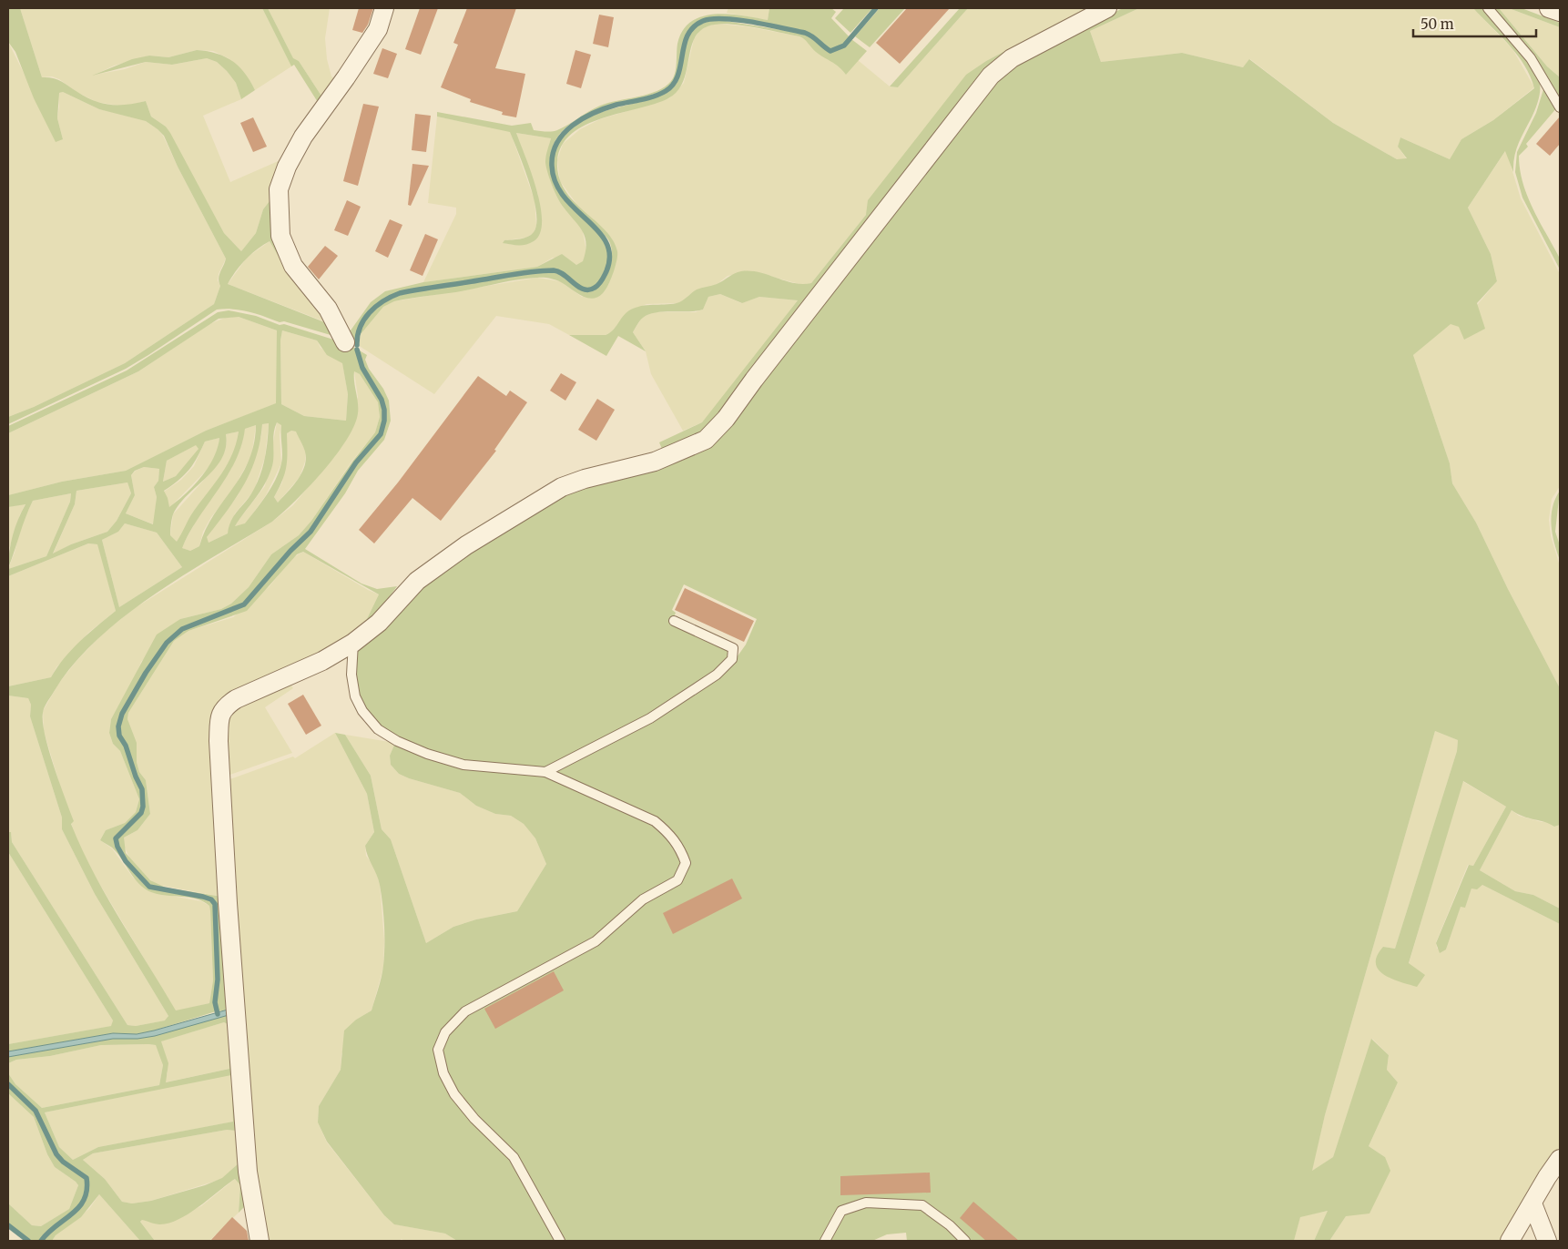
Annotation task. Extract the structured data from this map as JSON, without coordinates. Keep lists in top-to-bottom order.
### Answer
{
  "scale_bar": "50 m"
}
